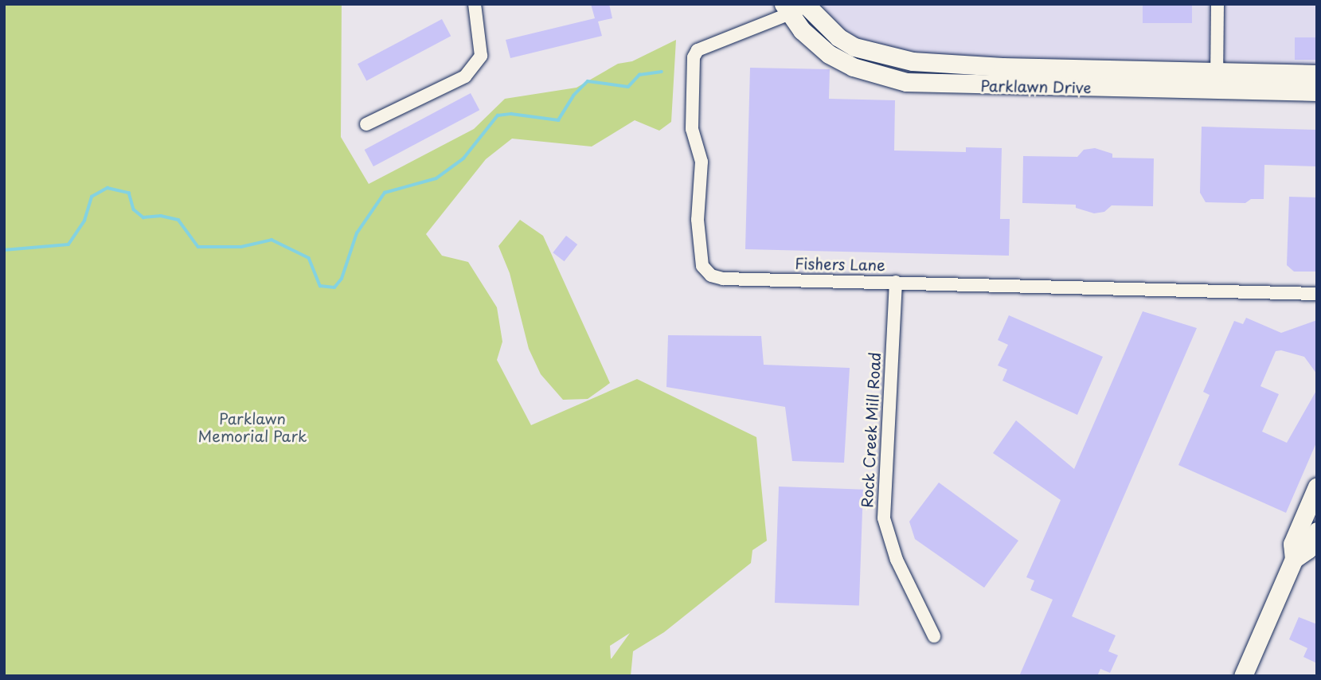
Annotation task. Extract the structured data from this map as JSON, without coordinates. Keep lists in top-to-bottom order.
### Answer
{
  "streets": {
    "main road": ["Parklawn Drive"],
    "street": ["Fishers Lane", "Rock Creek Mill Road"]
  },
  "crossings": [
    ["Parklawn Drive", "Fishers Lane"],
    ["Fishers Lane", "Rock Creek Mill Road"]
  ],
  "parks": ["Parklawn Memorial Park"]
}
